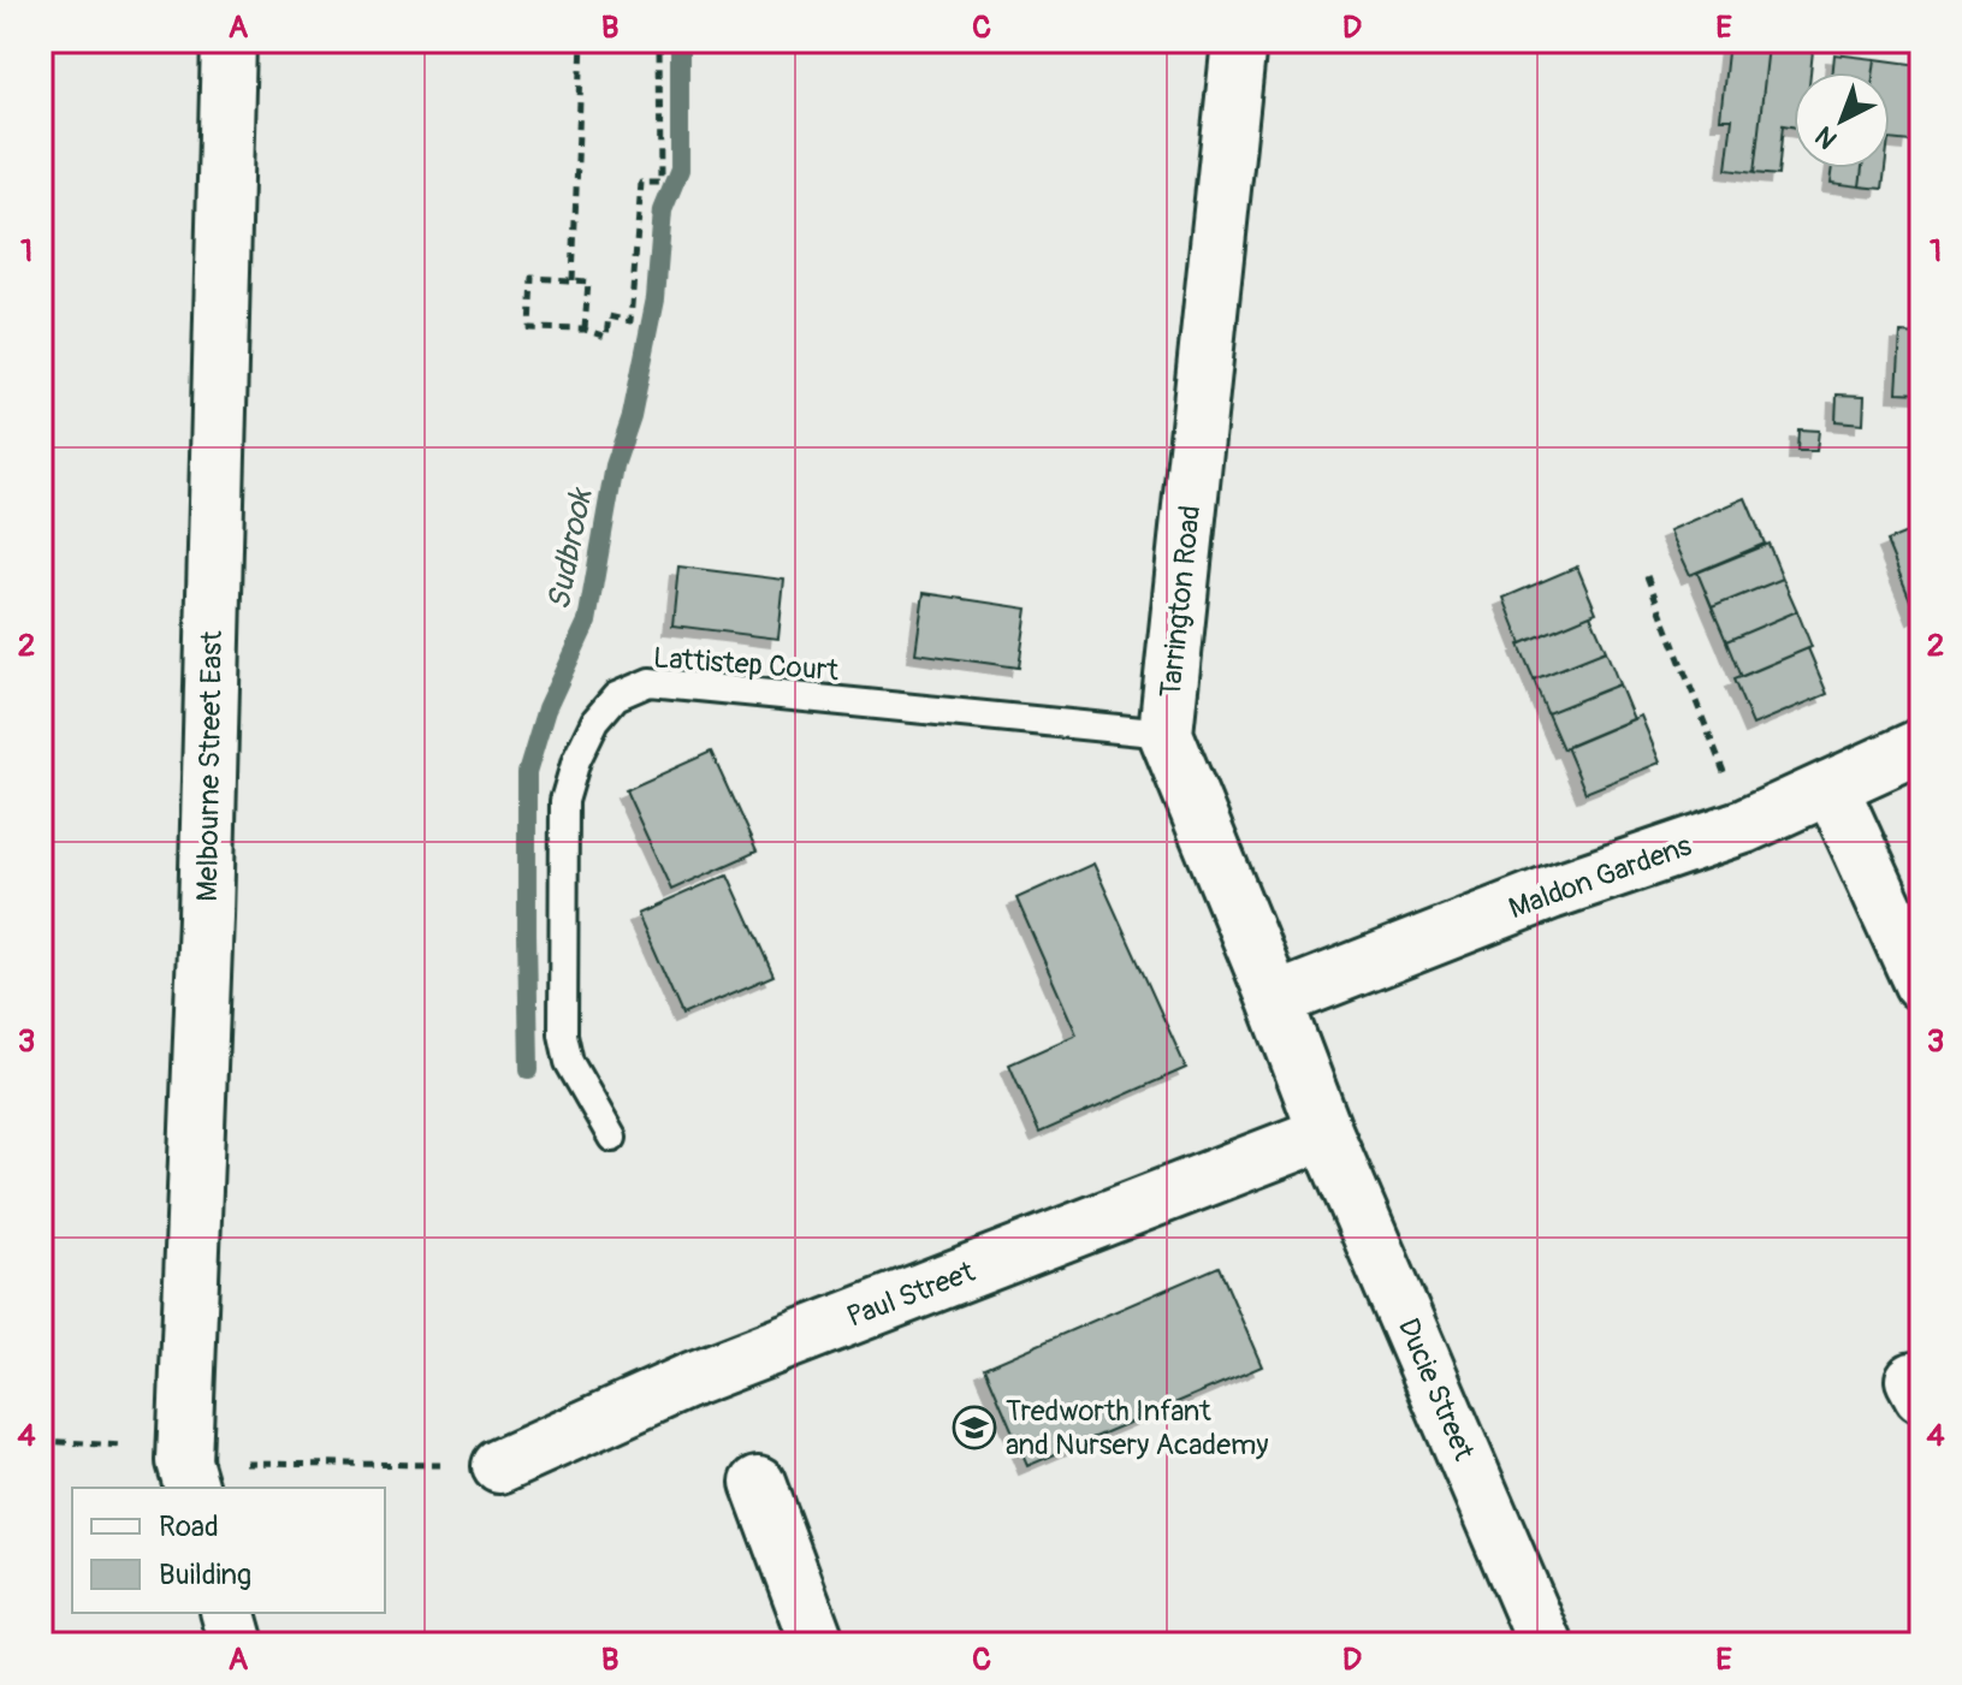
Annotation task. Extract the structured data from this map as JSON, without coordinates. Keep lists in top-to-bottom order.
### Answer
{
  "streets": {
    "street": [
      "Tarrington Road",
      "Melbourne Street East",
      "Maldon Gardens",
      "Paul Street",
      "Ducie Street"
    ],
    "lane": ["Lattistep Court"]
  },
  "crossings": [
    ["Tarrington Road", "Lattistep Court"],
    ["Tarrington Road", "Maldon Gardens"],
    ["Tarrington Road", "Paul Street"],
    ["Tarrington Road", "Ducie Street"],
    ["Paul Street", "Ducie Street"]
  ],
  "water": ["Sudbrook"],
  "places": {
    "school or university": ["Tredworth Infant and Nursery Academy"]
  },
  "legend": ["Road", "Building"],
  "north": "bottom left",
  "grid": {
    "columns": [
      "A",
      "B",
      "C",
      "D",
      "E"
    ],
    "rows": [
      "1",
      "2",
      "3",
      "4"
    ]
  }
}
